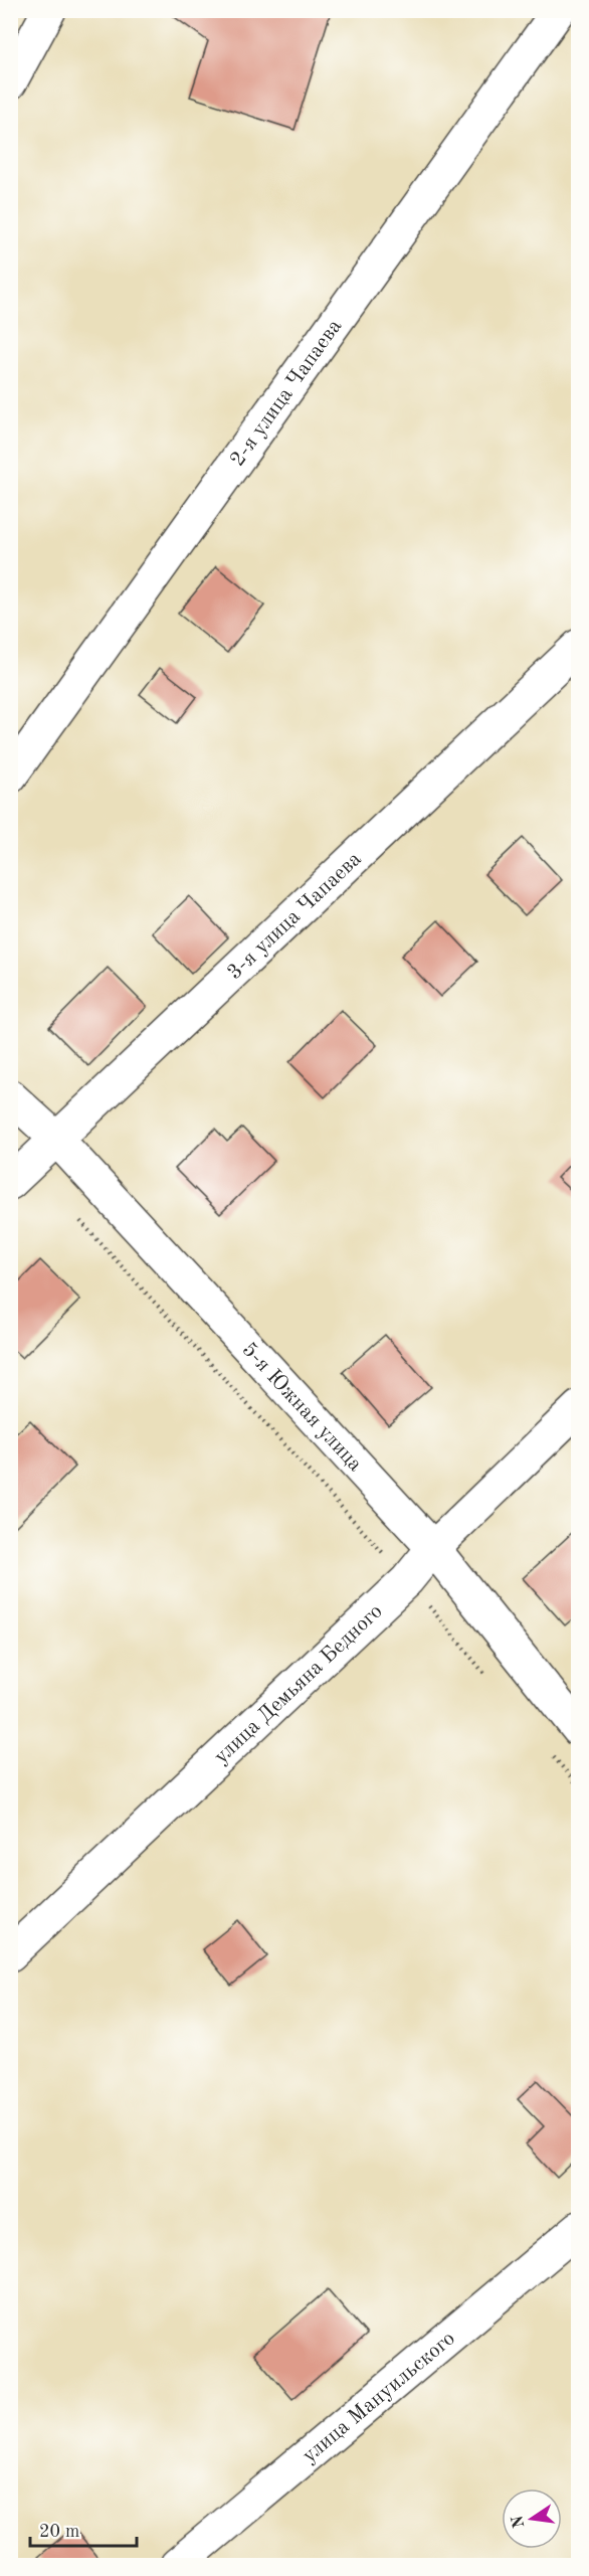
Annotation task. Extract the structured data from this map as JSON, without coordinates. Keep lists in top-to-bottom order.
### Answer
{
  "streets": {
    "street": [
      "2-я улица Чапаева",
      "3-я улица Чапаева",
      "5-я Южная улица",
      "улица Демьяна Бедного",
      "улица Мануильского"
    ]
  },
  "crossings": [
    ["3-я улица Чапаева", "5-я Южная улица"],
    ["5-я Южная улица", "улица Демьяна Бедного"]
  ],
  "scale_bar": "20 m",
  "north": "left"
}
